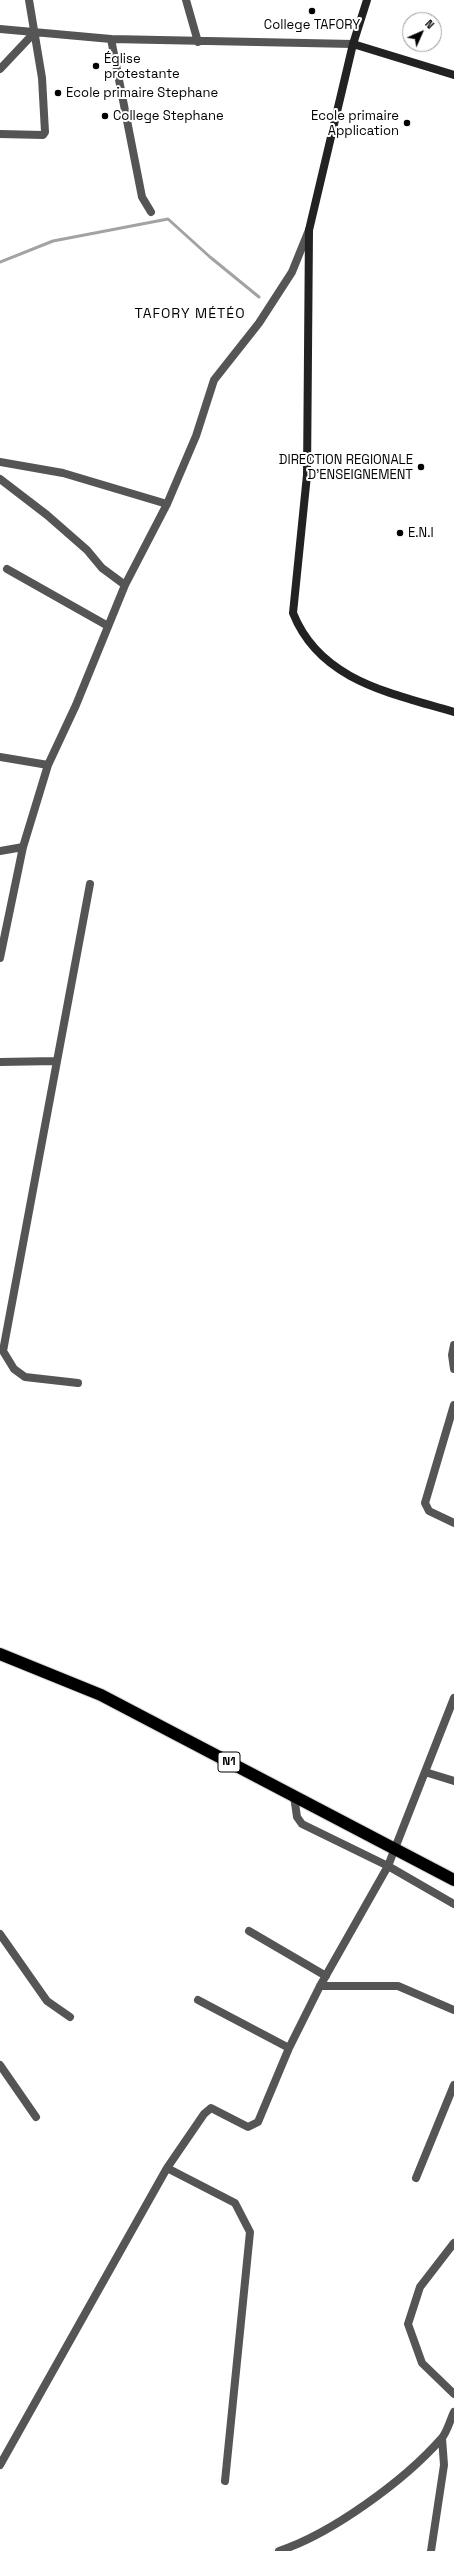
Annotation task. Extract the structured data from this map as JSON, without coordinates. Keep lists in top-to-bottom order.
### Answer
{
  "streets": {
    "highway": ["N1"]
  },
  "districts": ["TAFORY MÉTÉO"],
  "places": [
    "College TAFORY",
    "Église protestante",
    "Ecole primaire Stephane",
    "College Stephane",
    "Ecole primaire Application",
    "DIRECTION REGIONALE D'ENSEIGNEMENT",
    "E.N.I"
  ],
  "north": "top right"
}
